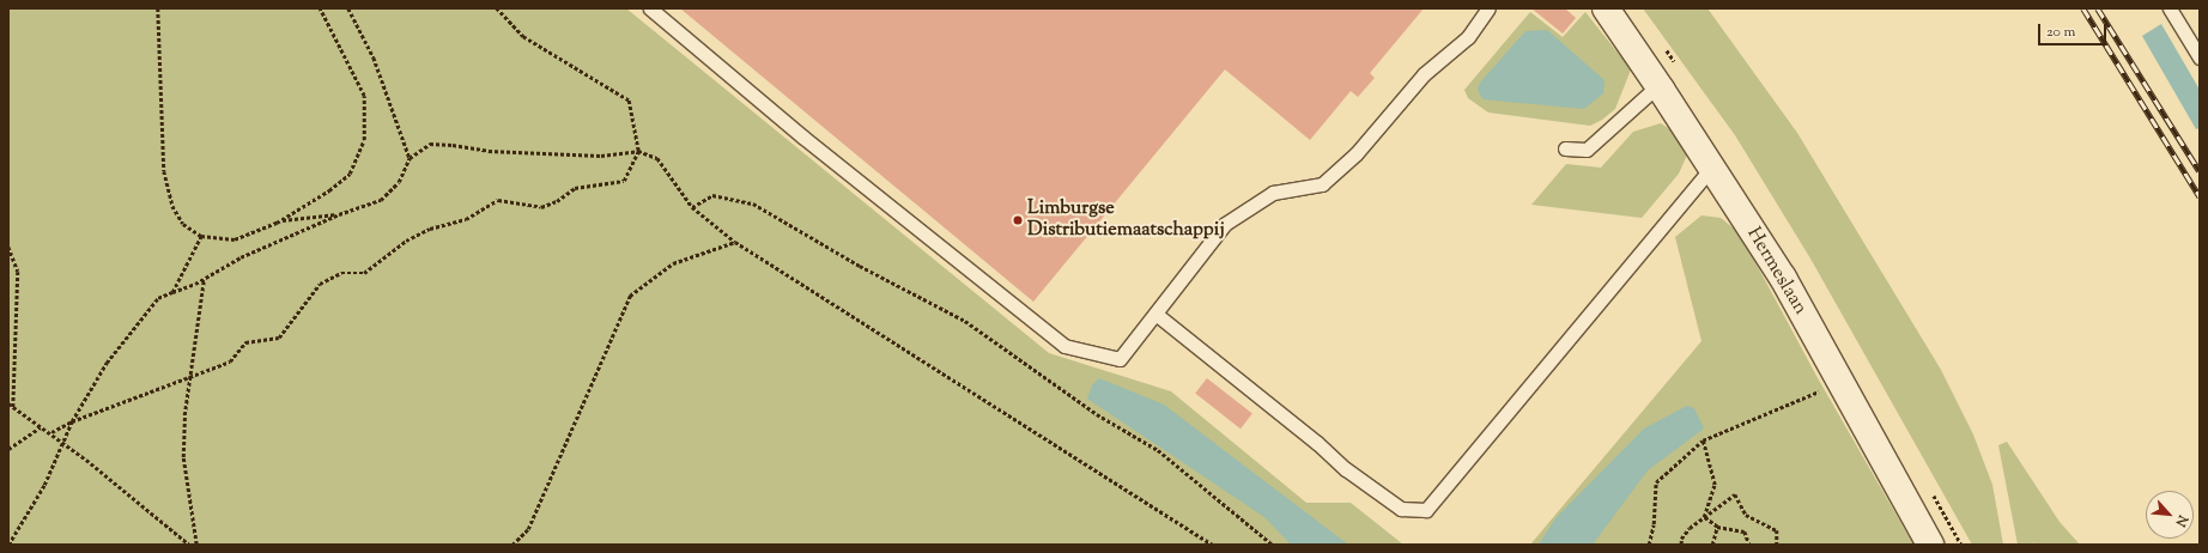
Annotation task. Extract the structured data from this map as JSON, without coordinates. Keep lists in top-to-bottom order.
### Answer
{
  "streets": {
    "street": ["Hermeslaan"]
  },
  "places": ["Limburgse Distributiemaatschappij"],
  "scale_bar": "20 m",
  "north": "bottom right"
}
